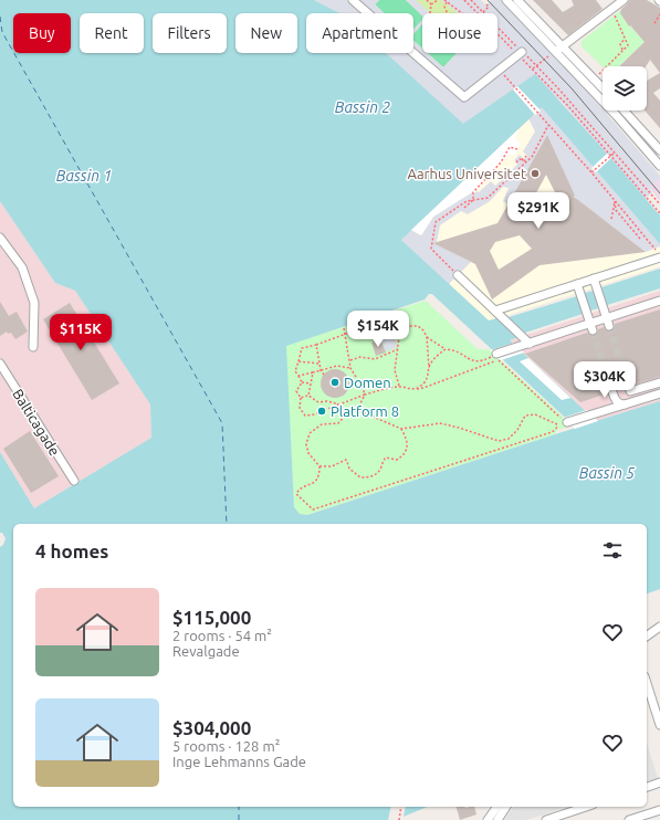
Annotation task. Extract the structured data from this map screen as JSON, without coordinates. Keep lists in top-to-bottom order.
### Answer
{
  "streets": {
    "street": ["Balticagade"]
  },
  "water": ["Bassin 2", "Bassin 1", "Bassin 5"],
  "places": ["Aarhus Universitet", "Domen", "Platform 8"],
  "page": {
    "chip": [
      "Buy",
      "Rent",
      "Filters",
      "New",
      "Apartment",
      "House"
    ],
    "price": [
      "$291K",
      "$154K",
      "$115K",
      "$304K"
    ],
    "heading": "4 homes",
    "list": [
      {
        "name": "$115,000",
        "note": "2 rooms · 54 m² · Revalgade"
      },
      {
        "name": "$304,000",
        "note": "5 rooms · 128 m² · Inge Lehmanns Gade"
      }
    ]
  }
}
